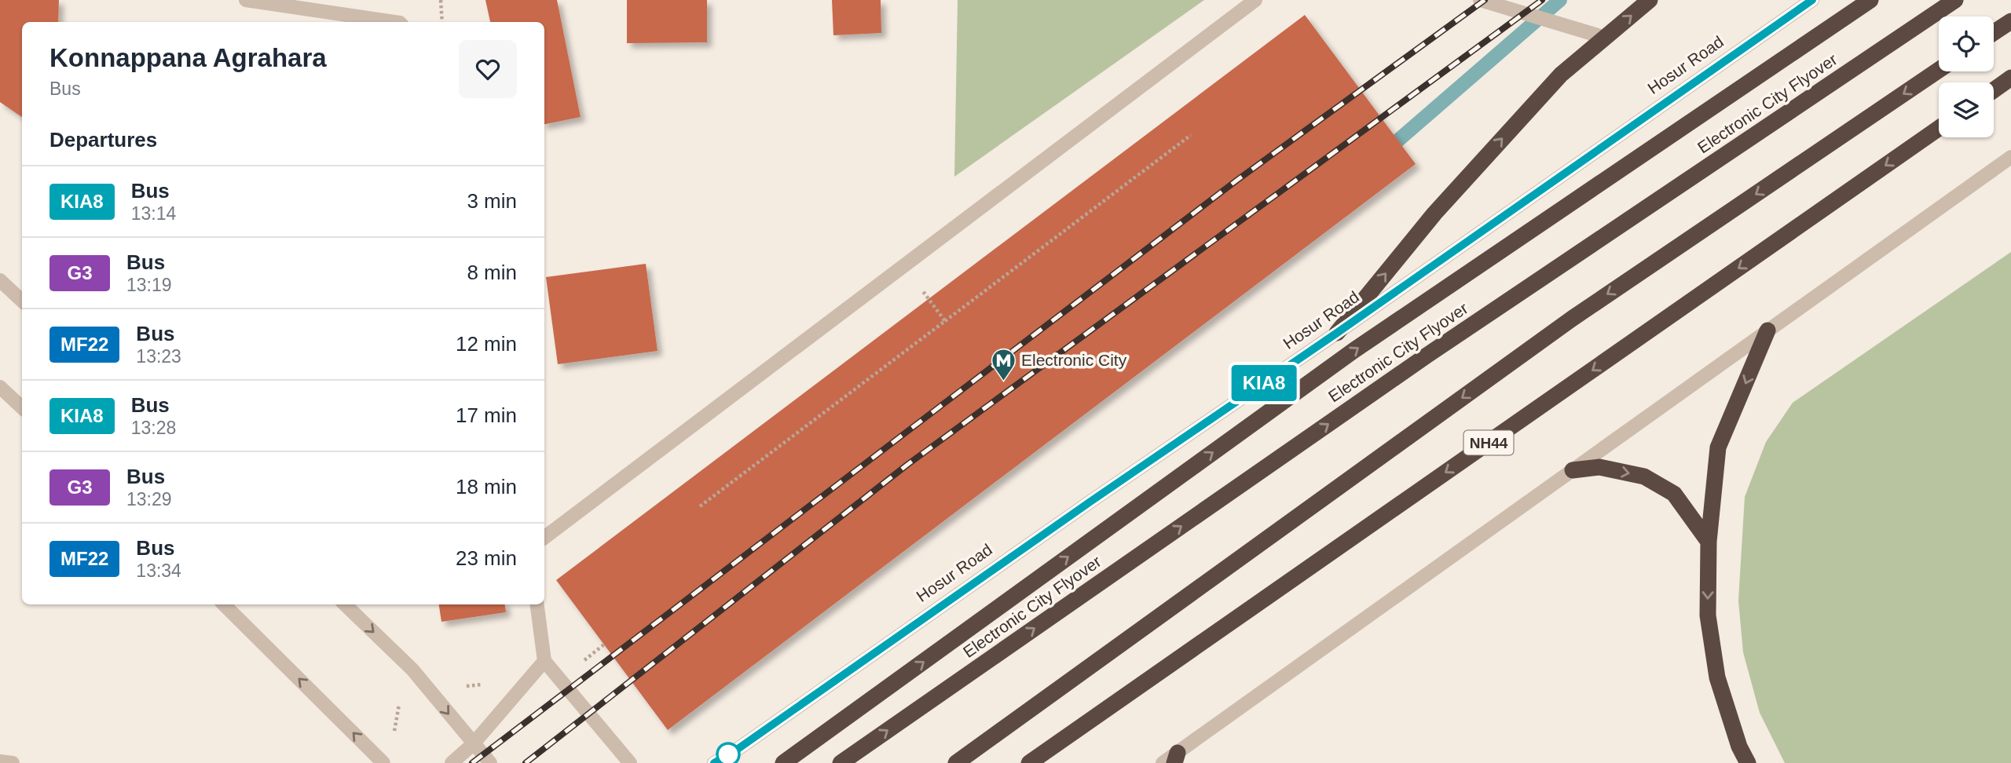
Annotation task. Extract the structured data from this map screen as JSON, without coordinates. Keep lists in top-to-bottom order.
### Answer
{
  "streets": {
    "highway": ["Electronic City Flyover", "NH44"],
    "street": ["Hosur Road"]
  },
  "places": {
    "metro station": ["Electronic City"]
  },
  "lines": ["bus line KIA8"],
  "page": {
    "on_map": "KIA8",
    "heading": [
      ["Konnappana Agrahara", "Bus"],
      "Departures"
    ],
    "list": [
      {
        "mark": "KIA8",
        "name": "Bus",
        "note": "13:14",
        "value": "3 min"
      },
      {
        "mark": "G3",
        "name": "Bus",
        "note": "13:19",
        "value": "8 min"
      },
      {
        "mark": "MF22",
        "name": "Bus",
        "note": "13:23",
        "value": "12 min"
      },
      {
        "mark": "KIA8",
        "name": "Bus",
        "note": "13:28",
        "value": "17 min"
      },
      {
        "mark": "G3",
        "name": "Bus",
        "note": "13:29",
        "value": "18 min"
      },
      {
        "mark": "MF22",
        "name": "Bus",
        "note": "13:34",
        "value": "23 min"
      }
    ]
  }
}
